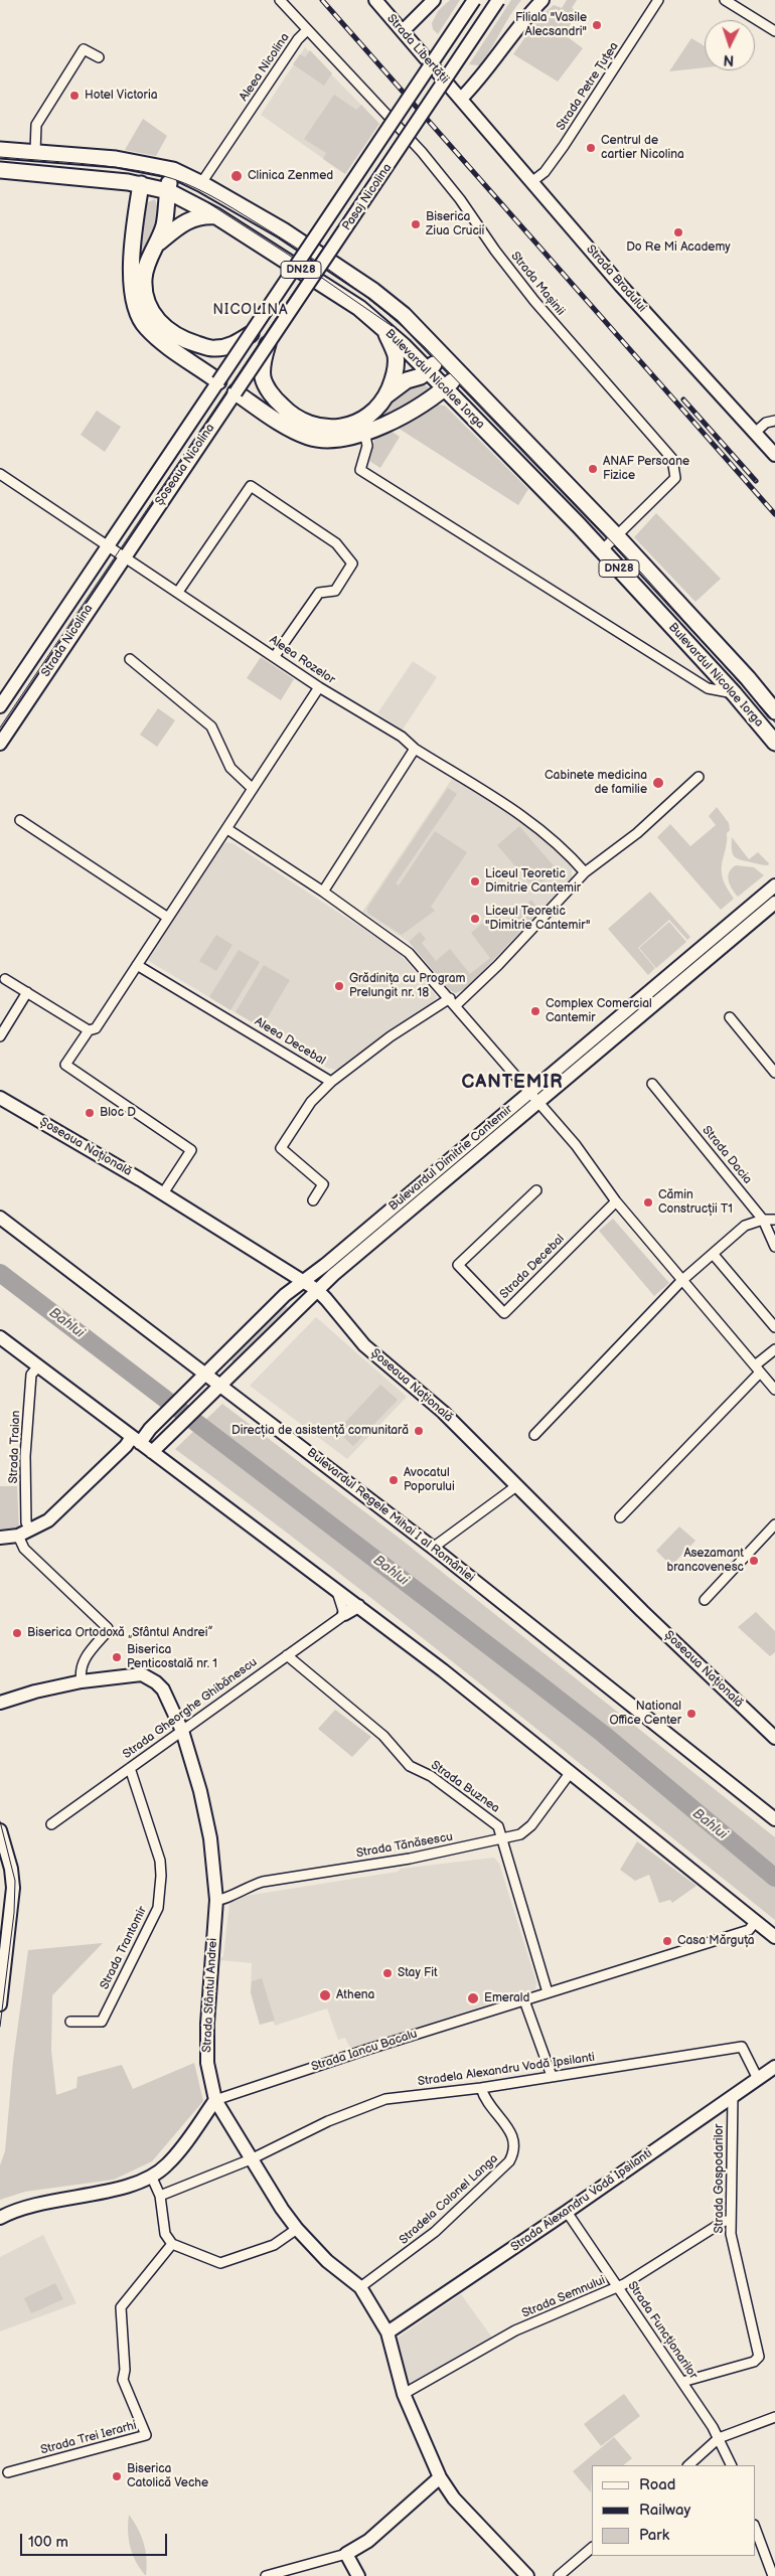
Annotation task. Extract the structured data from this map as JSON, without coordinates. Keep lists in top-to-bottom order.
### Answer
{
  "streets": {
    "main road": [
      "Strada Libertății",
      "Pasaj Nicolina",
      "DN28",
      "Strada Bradului",
      "Bulevardul Nicolae Iorga",
      "Șoseaua Nicolina",
      "Strada Nicolina",
      "Șoseaua Națională",
      "Bulevardul Dimitrie Cantemir",
      "Bulevardul Regele Mihai I al României",
      "Strada Sfântul Andrei",
      "Strada Alexandru Vodă Ipsilanti"
    ],
    "street": [
      "Aleea Nicolina",
      "Strada Petre Țuțea",
      "Strada Mașinii",
      "Aleea Rozelor",
      "Aleea Decebal",
      "Strada Dacia",
      "Strada Decebal",
      "Strada Traian",
      "Strada Gheorghe Ghibănescu",
      "Strada Buznea",
      "Strada Tănăsescu",
      "Strada Trantomir",
      "Strada Iancu Bacalu",
      "Stradela Alexandru Vodă Ipsilanti",
      "Strada Gospodarilor",
      "Stradela Colonel Langa",
      "Strada Semnului",
      "Strada Funcționarilor",
      "Strada Trei Ierarhi"
    ]
  },
  "crossings": [
    ["Strada Libertății", "Strada Bradului"],
    ["Aleea Nicolina", "Strada Mașinii"],
    ["Aleea Nicolina", "Bulevardul Nicolae Iorga"],
    ["Strada Petre Țuțea", "Strada Bradului"],
    ["Pasaj Nicolina", "Șoseaua Nicolina"],
    ["Strada Mașinii", "Bulevardul Nicolae Iorga"],
    ["Șoseaua Nicolina", "Strada Nicolina"],
    ["Strada Nicolina", "Aleea Rozelor"],
    ["Aleea Rozelor", "Aleea Decebal"],
    ["Șoseaua Națională", "Bulevardul Dimitrie Cantemir"],
    ["Bulevardul Dimitrie Cantemir", "Strada Traian"],
    ["Bulevardul Dimitrie Cantemir", "Bulevardul Regele Mihai I al României"],
    ["Strada Gheorghe Ghibănescu", "Strada Buznea"],
    ["Strada Gheorghe Ghibănescu", "Strada Trantomir"],
    ["Strada Gheorghe Ghibănescu", "Strada Sfântul Andrei"],
    ["Strada Buznea", "Strada Tănăsescu"],
    ["Strada Buznea", "Strada Iancu Bacalu"],
    ["Strada Tănăsescu", "Strada Sfântul Andrei"],
    ["Strada Sfântul Andrei", "Strada Iancu Bacalu"],
    ["Strada Sfântul Andrei", "Stradela Alexandru Vodă Ipsilanti"],
    ["Strada Sfântul Andrei", "Stradela Colonel Langa"],
    ["Strada Sfântul Andrei", "Strada Alexandru Vodă Ipsilanti"],
    ["Strada Sfântul Andrei", "Strada Semnului"],
    ["Stradela Alexandru Vodă Ipsilanti", "Stradela Colonel Langa"],
    ["Stradela Alexandru Vodă Ipsilanti", "Strada Alexandru Vodă Ipsilanti"],
    ["Strada Gospodarilor", "Strada Alexandru Vodă Ipsilanti"],
    ["Strada Gospodarilor", "Strada Semnului"],
    ["Strada Gospodarilor", "Strada Funcționarilor"],
    ["Strada Alexandru Vodă Ipsilanti", "Strada Funcționarilor"],
    ["Strada Semnului", "Strada Funcționarilor"]
  ],
  "districts": ["NICOLINA", "CANTEMIR"],
  "water": ["Bahlui"],
  "places": [
    "Filiala \"Vasile Alecsandri\"",
    "Hotel Victoria",
    "Centrul de cartier Nicolina",
    "Clinica Zenmed",
    "Biserica Ziua Crucii",
    "Do Re Mi Academy",
    "ANAF Persoane Fizice",
    "Cabinete medicina de familie",
    "Liceul Teoretic Dimitrie Cantemir",
    "Liceul Teoretic \"Dimitrie Cantemir\"",
    "Grădinița cu Program Prelungit nr. 18",
    "Complex Comercial Cantemir",
    "Bloc D",
    "Cămin Construcții T1",
    "Direcția de asistență comunitară",
    "Avocatul Poporului",
    "Asezamant brancovenesc",
    "Biserica Ortodoxă „Sfântul Andrei”",
    "Biserica Penticostală nr. 1",
    "National Office Center",
    "Casa Mărguța",
    "Stay Fit",
    "Athena",
    "Emerald",
    "Biserica Catolică Veche"
  ],
  "legend": ["Road", "Railway", "Park"],
  "scale_bar": "100 m",
  "north": "bottom"
}
